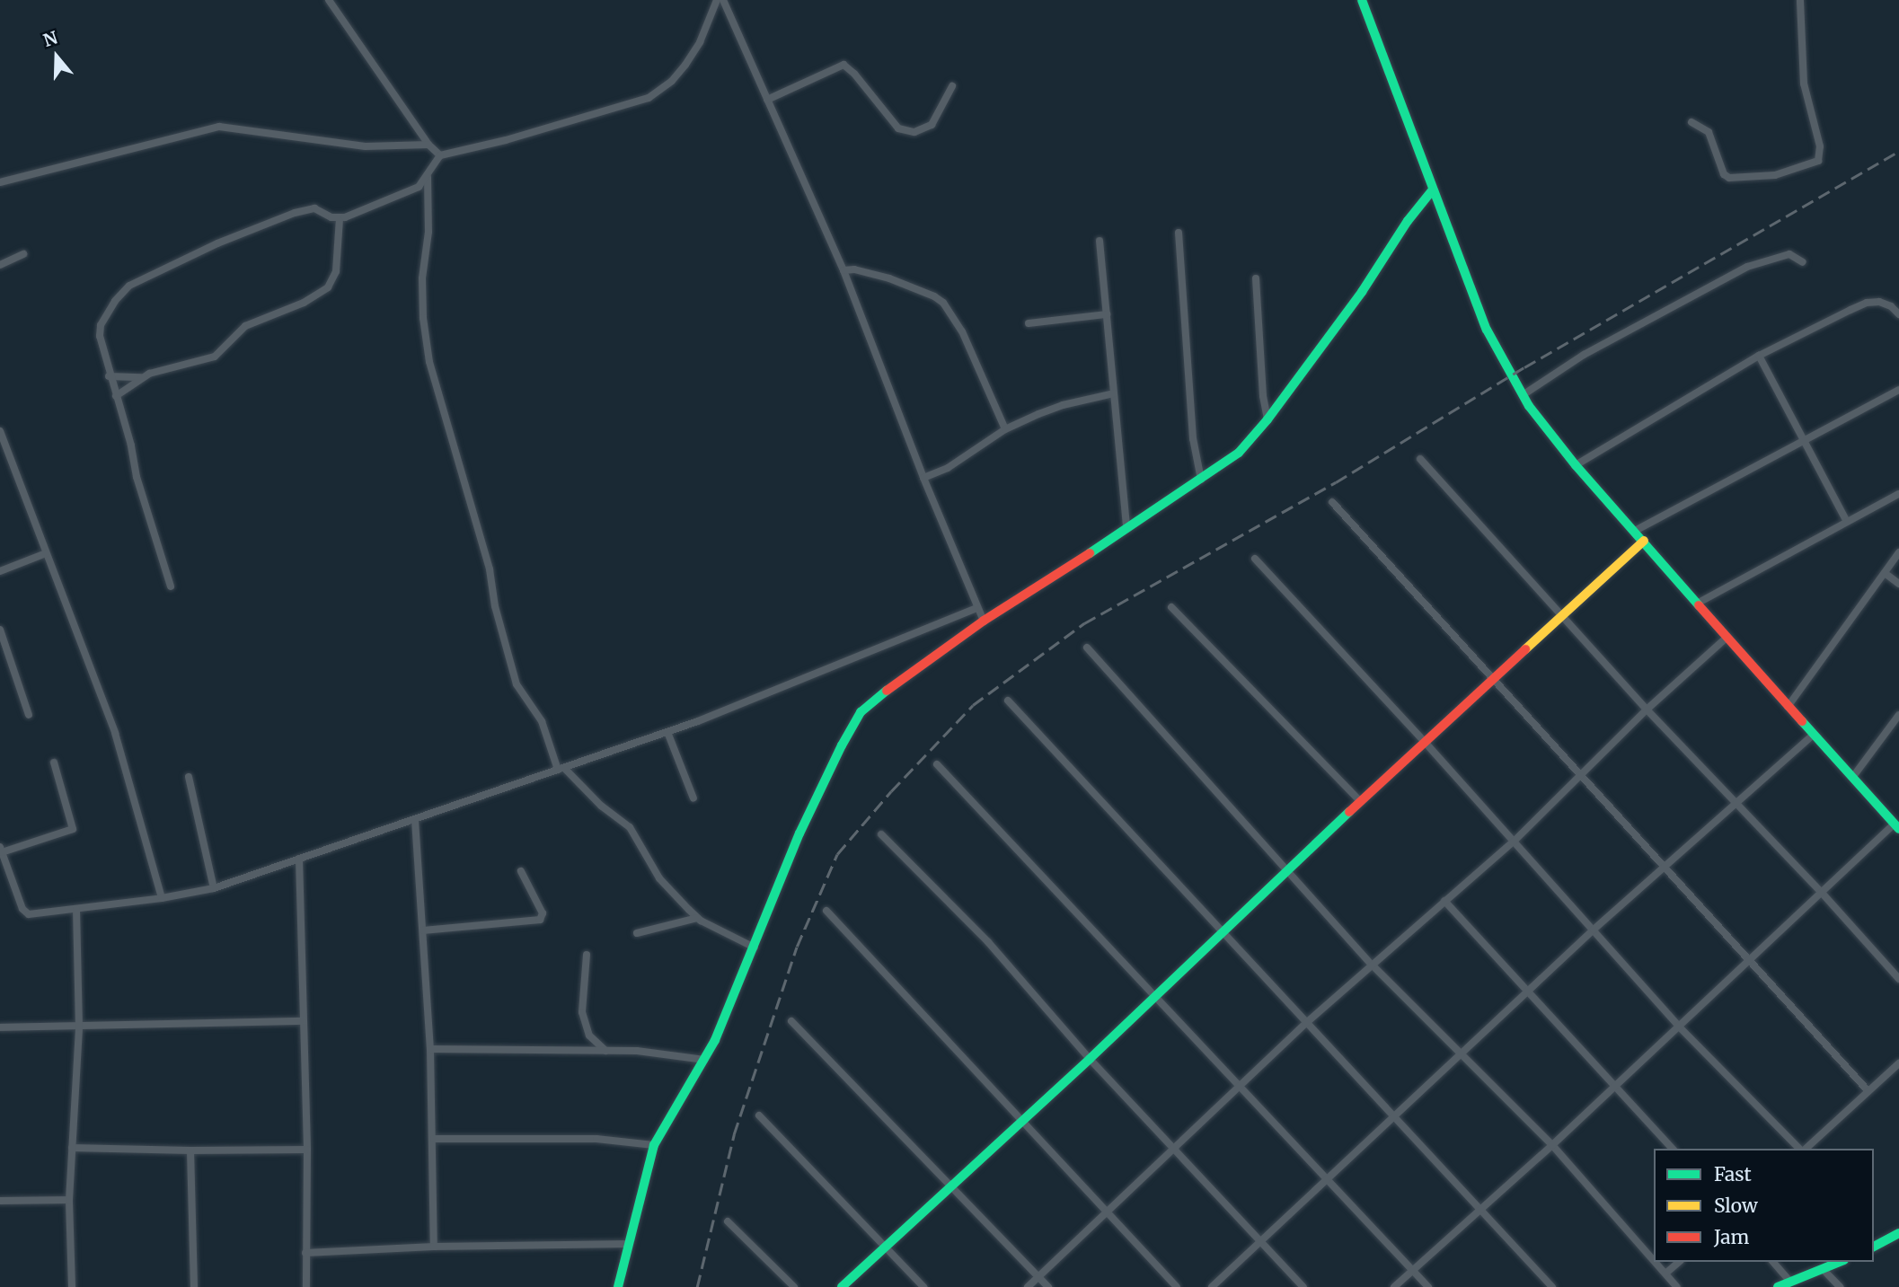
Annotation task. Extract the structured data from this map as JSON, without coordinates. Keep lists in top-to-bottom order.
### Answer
{
  "legend": ["Fast", "Slow", "Jam"],
  "north": "top"
}
